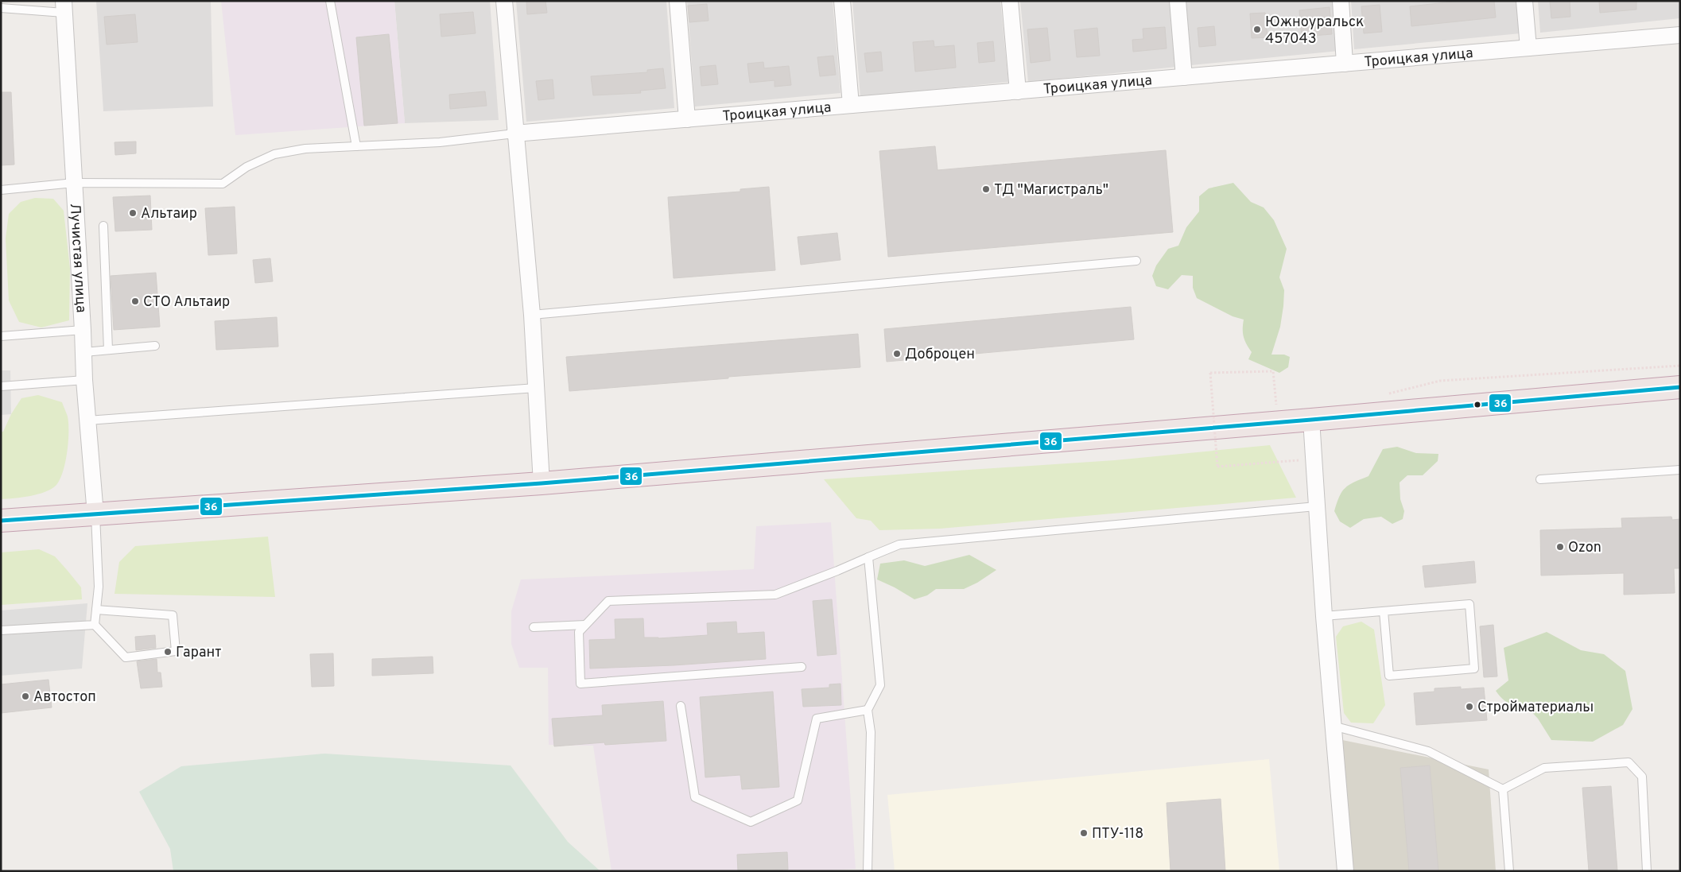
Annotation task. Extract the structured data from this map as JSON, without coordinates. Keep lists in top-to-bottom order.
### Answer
{
  "streets": {
    "street": ["Троицкая улица", "Лучистая улица"]
  },
  "places": [
    "Южноуральск 457043",
    "ТД \"Магистраль\"",
    "Альтаир",
    "СТО Альтаир",
    "Доброцен",
    "Ozon",
    "Гарант",
    "Автостоп",
    "Стройматериалы",
    "ПТУ-118"
  ],
  "lines": ["transit line 36"]
}
